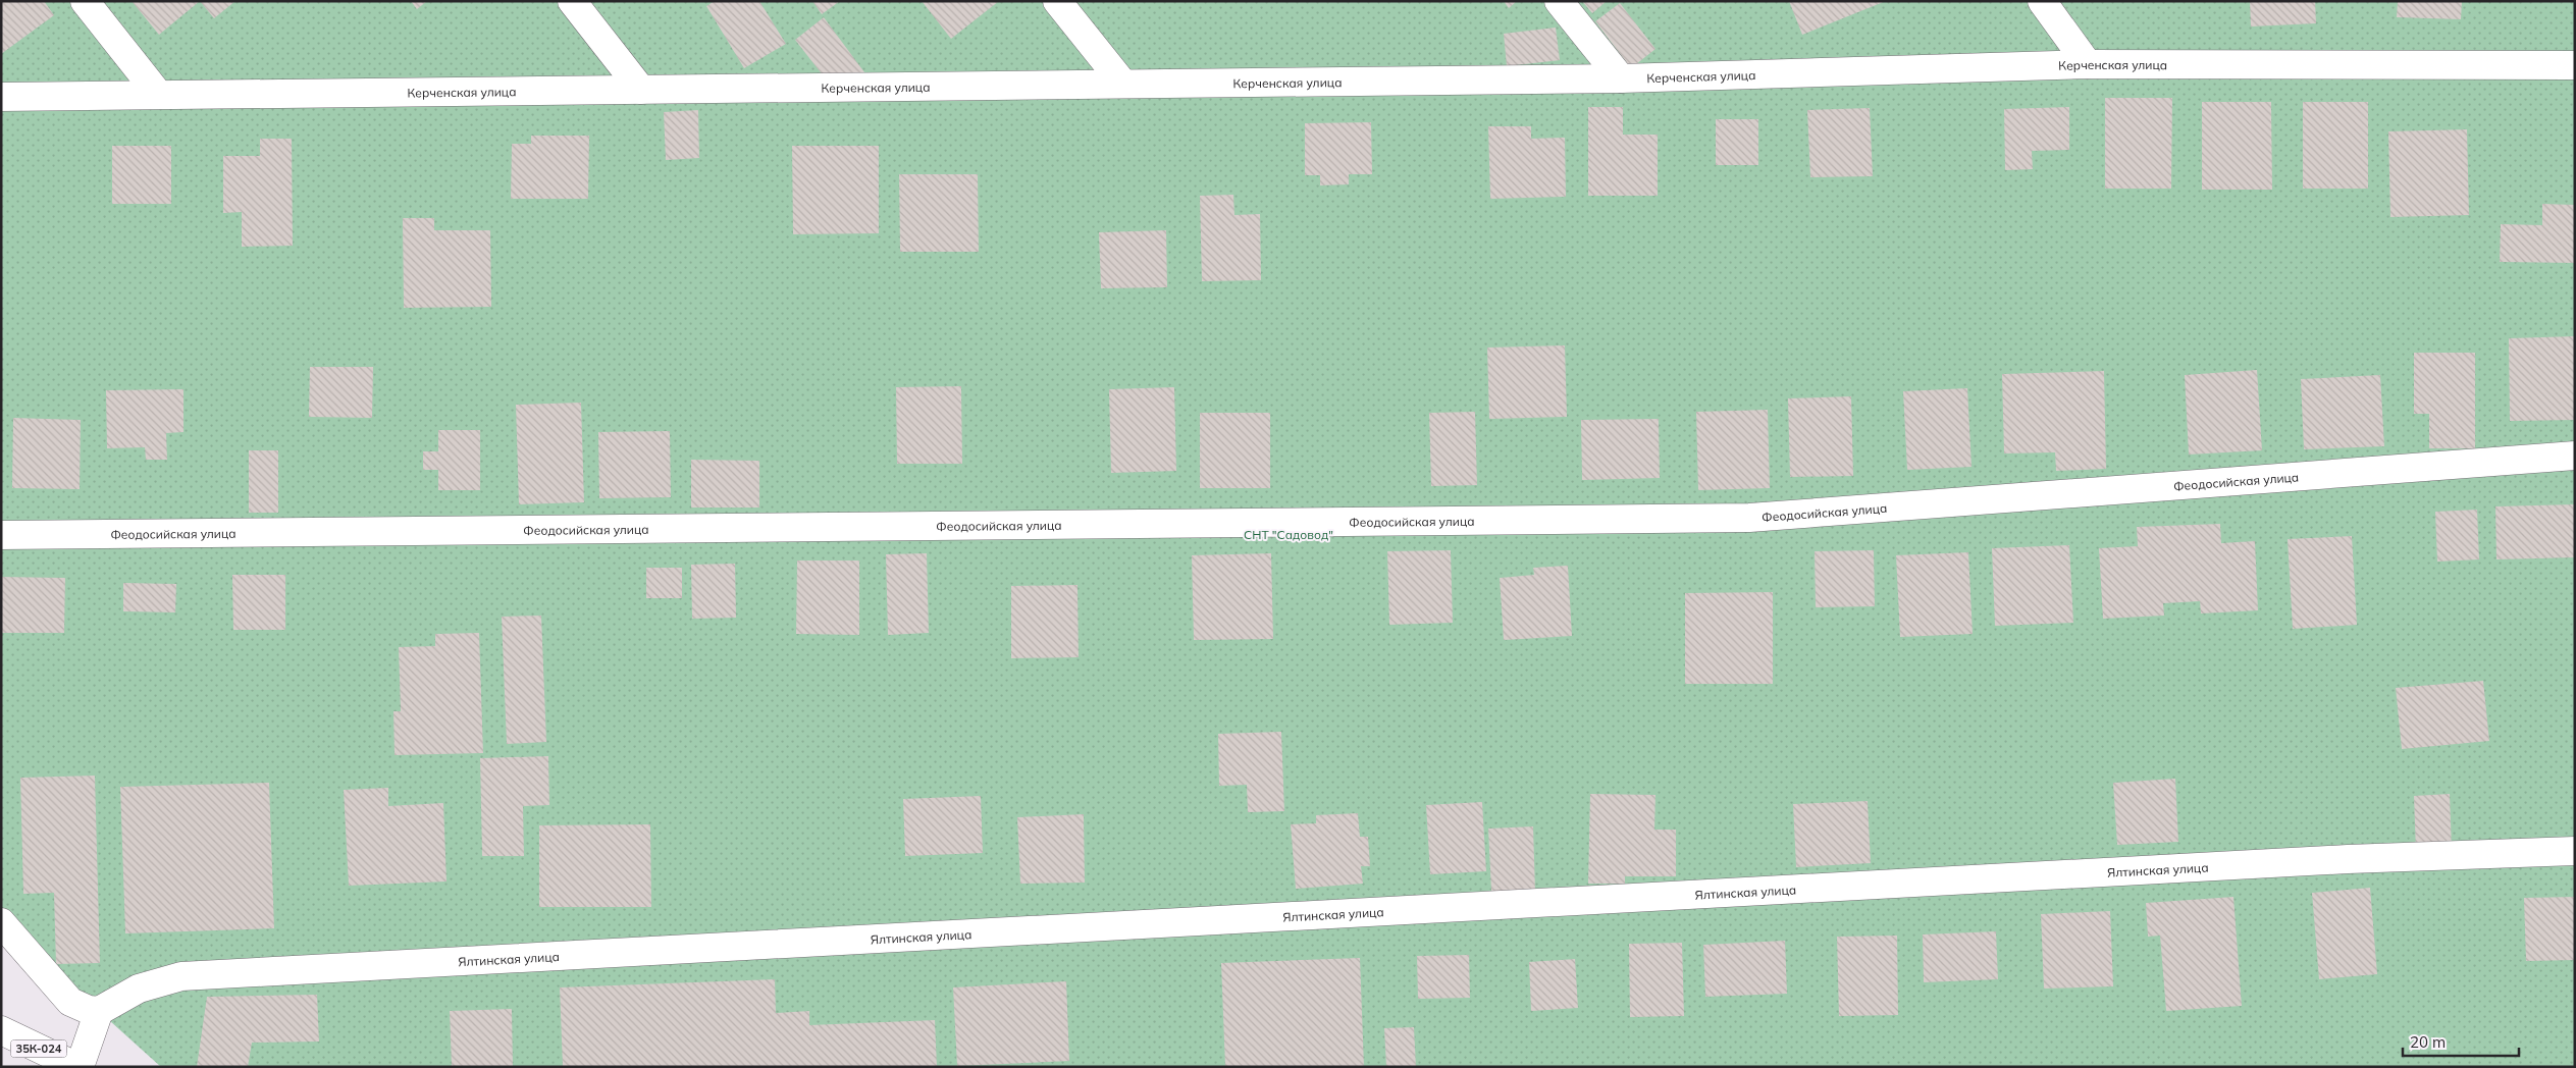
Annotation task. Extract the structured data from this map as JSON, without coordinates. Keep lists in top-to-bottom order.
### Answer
{
  "streets": {
    "street": [
      "Керченская улица",
      "Феодосийская улица",
      "Ялтинская улица",
      "35К-024"
    ]
  },
  "parks": ["СНТ \"Садовод\""],
  "scale_bar": "20 m"
}
